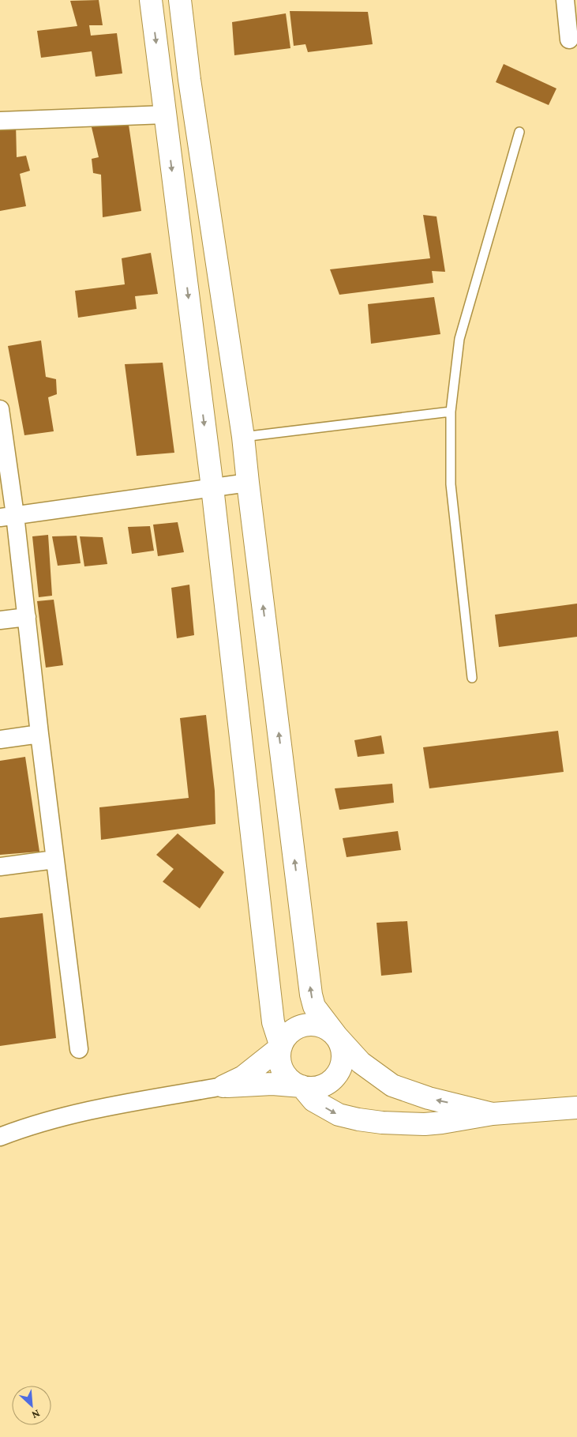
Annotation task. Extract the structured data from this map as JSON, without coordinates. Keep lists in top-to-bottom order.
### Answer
{
  "north": "bottom right"
}
